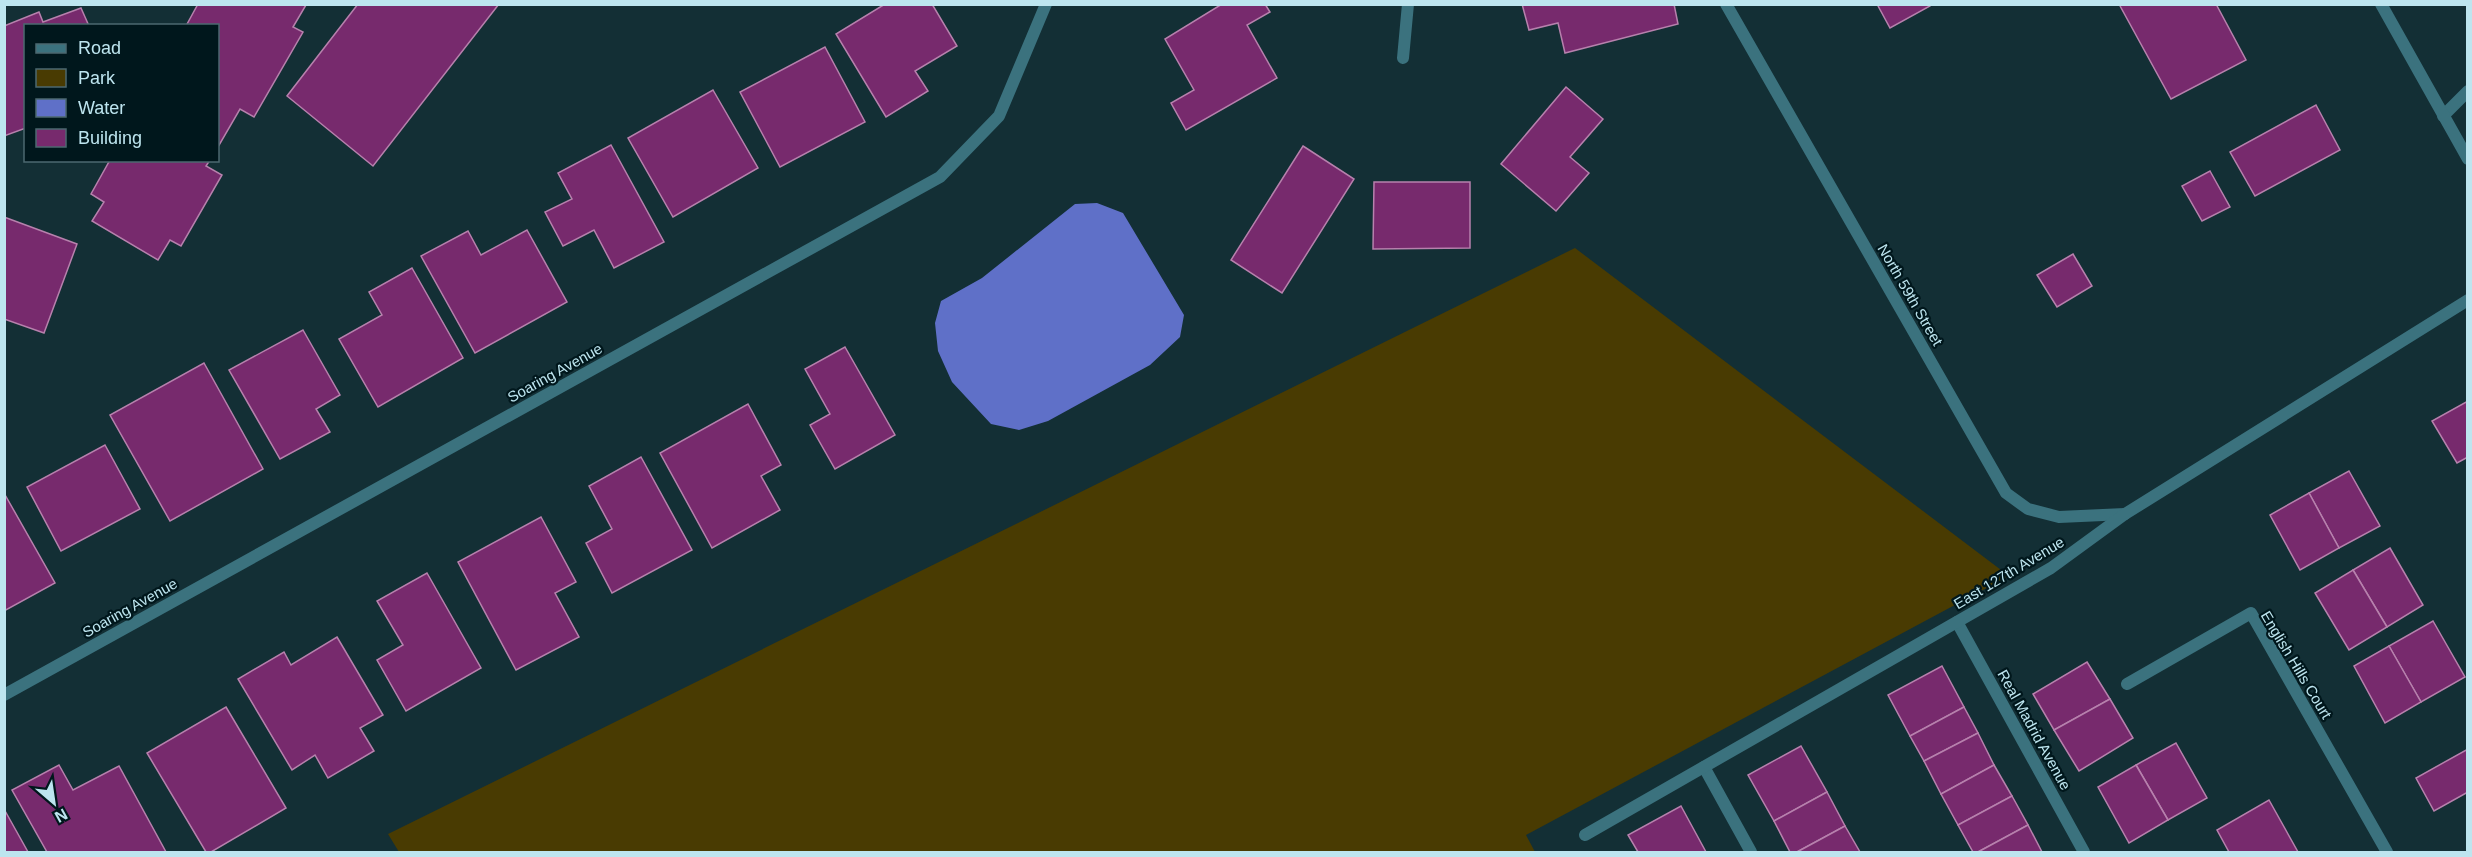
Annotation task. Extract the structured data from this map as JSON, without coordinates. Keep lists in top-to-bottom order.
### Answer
{
  "streets": {
    "street": [
      "North 59th Street",
      "Soaring Avenue",
      "East 127th Avenue",
      "English Hills Court",
      "Real Madrid Avenue"
    ]
  },
  "crossings": [
    ["North 59th Street", "East 127th Avenue"],
    ["East 127th Avenue", "Real Madrid Avenue"]
  ],
  "legend": [
    "Road",
    "Park",
    "Water",
    "Building"
  ],
  "north": "bottom right"
}
